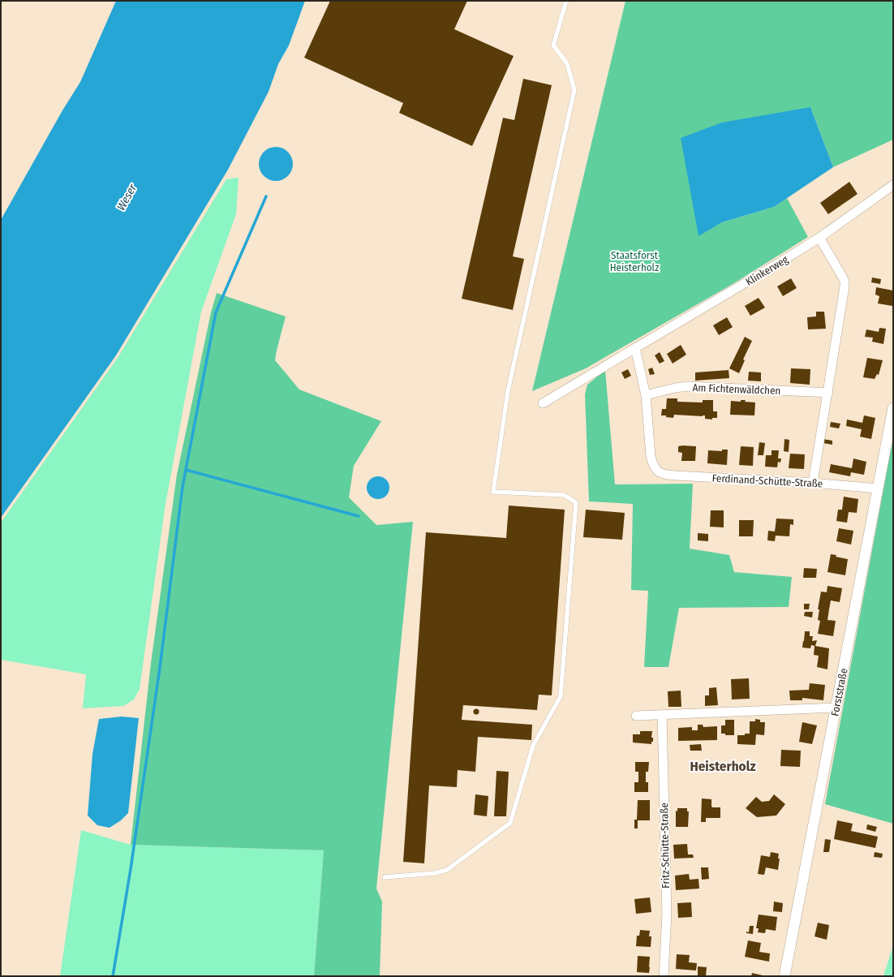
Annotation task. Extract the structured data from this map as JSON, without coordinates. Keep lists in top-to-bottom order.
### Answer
{
  "streets": {
    "street": [
      "Klinkerweg",
      "Am Fichtenwäldchen",
      "Ferdinand-Schütte-Straße",
      "Forststraße",
      "Fritz-Schütte-Straße"
    ]
  },
  "crossings": [
    ["Am Fichtenwäldchen", "Ferdinand-Schütte-Straße"],
    ["Ferdinand-Schütte-Straße", "Forststraße"]
  ],
  "districts": ["Heisterholz"],
  "water": ["Weser"],
  "parks": ["Staatsforst Heisterholz"]
}
